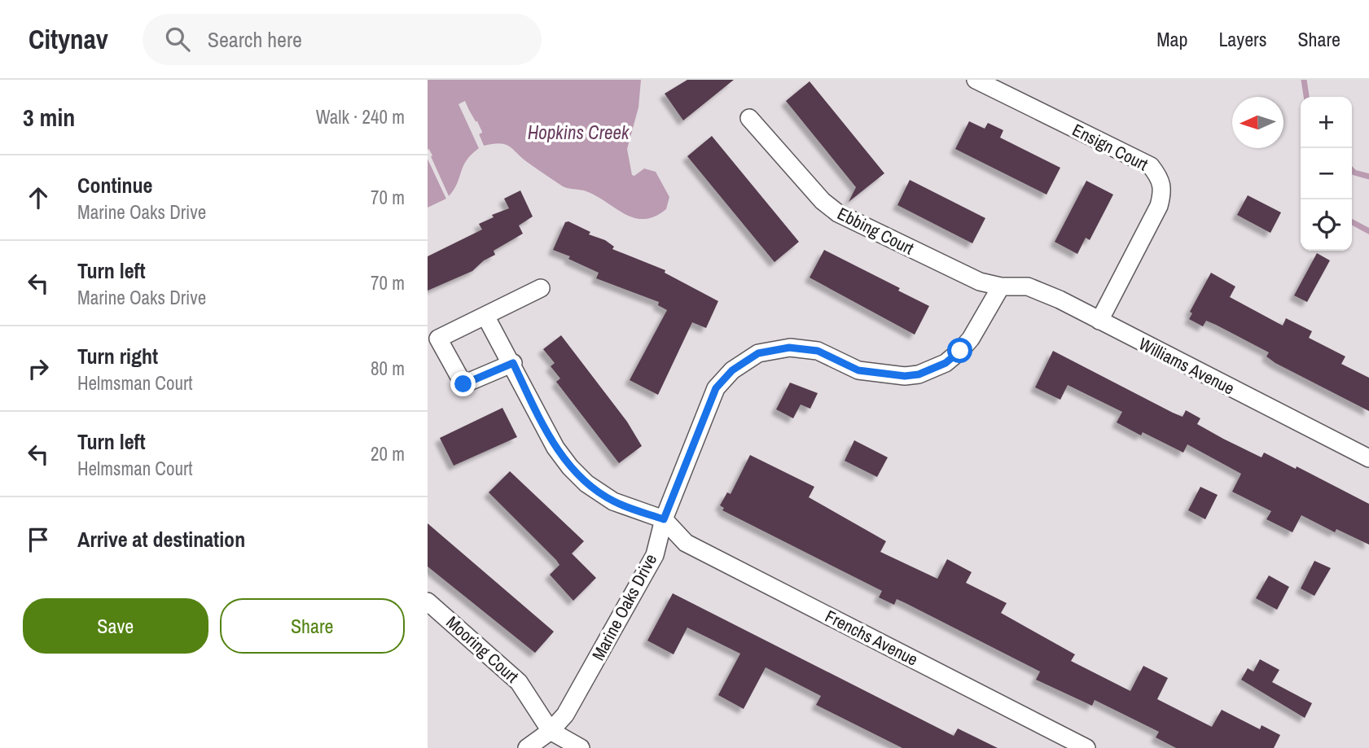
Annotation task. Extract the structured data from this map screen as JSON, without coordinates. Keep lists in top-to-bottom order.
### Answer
{
  "streets": {
    "street": [
      "Ensign Court",
      "Ebbing Court",
      "Williams Avenue",
      "Marine Oaks Drive",
      "Frenchs Avenue",
      "Mooring Court"
    ]
  },
  "crossings": [
    ["Ensign Court", "Williams Avenue"],
    ["Ebbing Court", "Williams Avenue"],
    ["Ebbing Court", "Marine Oaks Drive"],
    ["Williams Avenue", "Marine Oaks Drive"],
    ["Marine Oaks Drive", "Frenchs Avenue"],
    ["Marine Oaks Drive", "Mooring Court"]
  ],
  "water": ["Hopkins Creek"],
  "north": "left",
  "page": {
    "header": "Citynav",
    "search": "Search here",
    "nav": ["Map", "Layers", "Share"],
    "heading": ["3 min", "Walk · 240 m"],
    "map_buttons": ["+", "−"],
    "list": [
      ["Continue", "Marine Oaks Drive", "70 m"],
      ["Turn left", "Marine Oaks Drive", "70 m"],
      ["Turn right", "Helmsman Court", "80 m"],
      ["Turn left", "Helmsman Court", "20 m"],
      "Arrive at destination"
    ],
    "buttons": ["Save", "Share"]
  }
}
